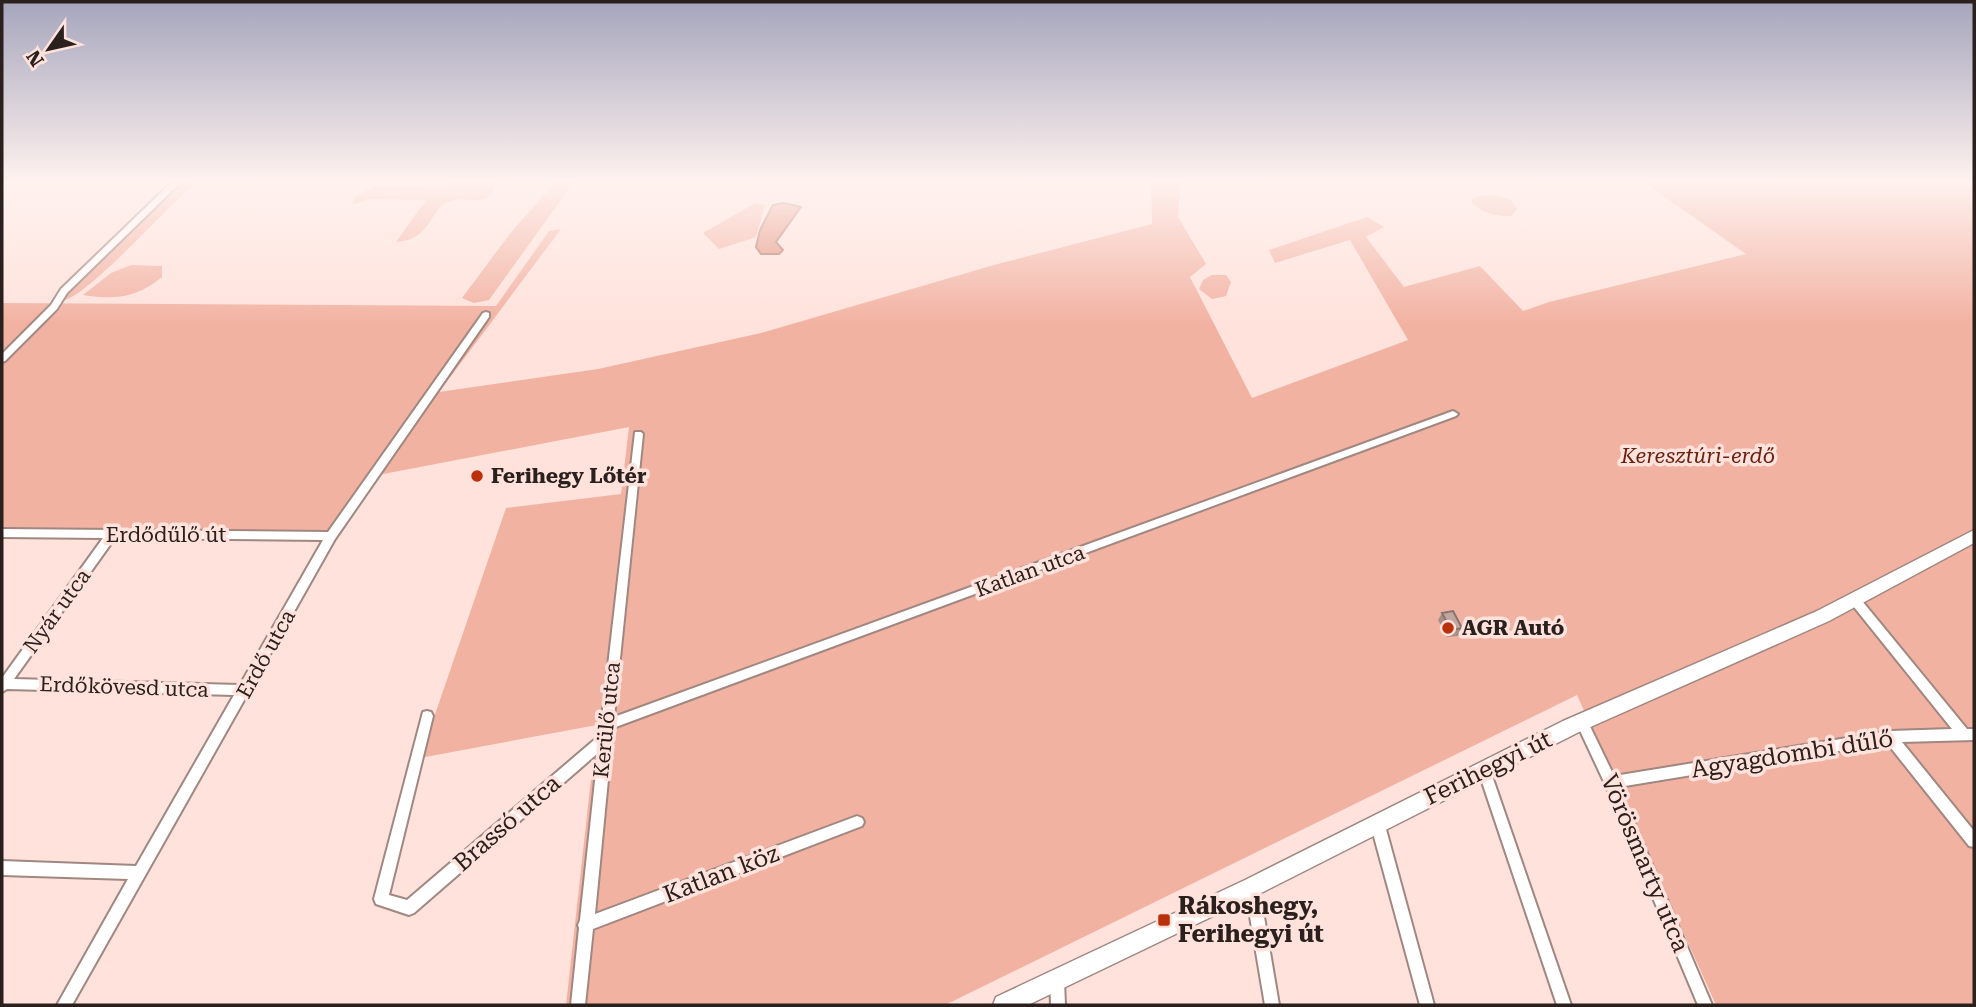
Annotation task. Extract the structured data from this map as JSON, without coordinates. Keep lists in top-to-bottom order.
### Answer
{
  "streets": {
    "main road": ["Ferihegyi út"],
    "street": [
      "Erdődűlő út",
      "Katlan utca",
      "Nyár utca",
      "Erdő utca",
      "Erdőkövesd utca",
      "Kerülő utca",
      "Agyagdombi dűlő",
      "Brassó utca",
      "Vörösmarty utca",
      "Katlan köz"
    ]
  },
  "crossings": [
    ["Erdődűlő út", "Nyár utca"],
    ["Erdődűlő út", "Erdő utca"],
    ["Katlan utca", "Kerülő utca"],
    ["Katlan utca", "Brassó utca"],
    ["Nyár utca", "Erdőkövesd utca"],
    ["Erdő utca", "Erdőkövesd utca"],
    ["Kerülő utca", "Brassó utca"],
    ["Kerülő utca", "Katlan köz"],
    ["Agyagdombi dűlő", "Vörösmarty utca"],
    ["Ferihegyi út", "Vörösmarty utca"]
  ],
  "parks": ["Keresztúri-erdő"],
  "places": {
    "other": ["Ferihegy Lőtér", "AGR Autó"],
    "transit": ["Rákoshegy, Ferihegyi út"]
  },
  "north": "bottom left"
}
